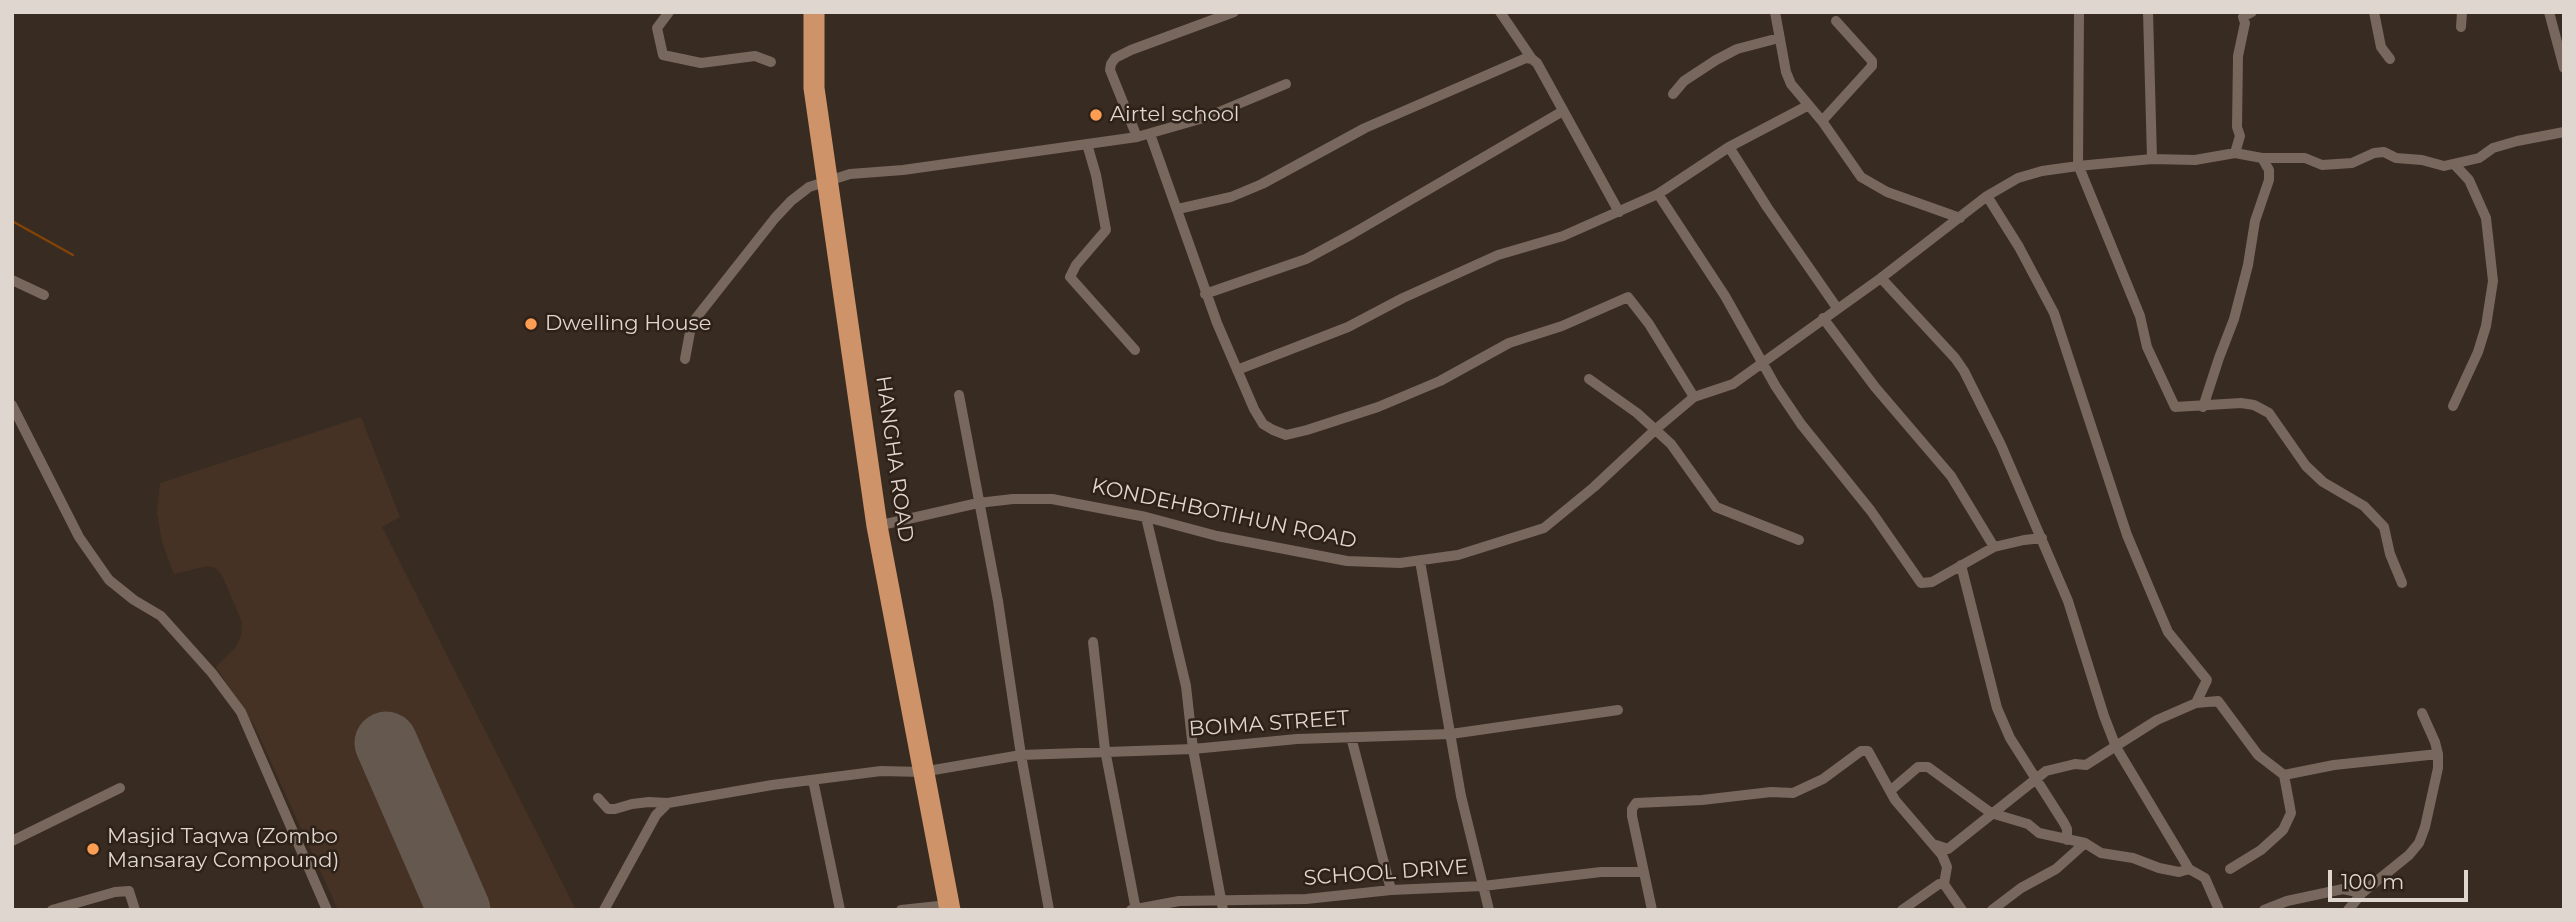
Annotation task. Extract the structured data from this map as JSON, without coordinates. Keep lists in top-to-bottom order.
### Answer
{
  "streets": {
    "highway": ["HANGHA ROAD"],
    "street": ["KONDEHBOTIHUN ROAD", "BOIMA STREET", "SCHOOL DRIVE"]
  },
  "crossings": [
    ["HANGHA ROAD", "KONDEHBOTIHUN ROAD"],
    ["HANGHA ROAD", "BOIMA STREET"]
  ],
  "places": ["Airtel school", "Dwelling House", "Masjid Taqwa (Zombo Mansaray Compound)"],
  "scale_bar": "100 m"
}
